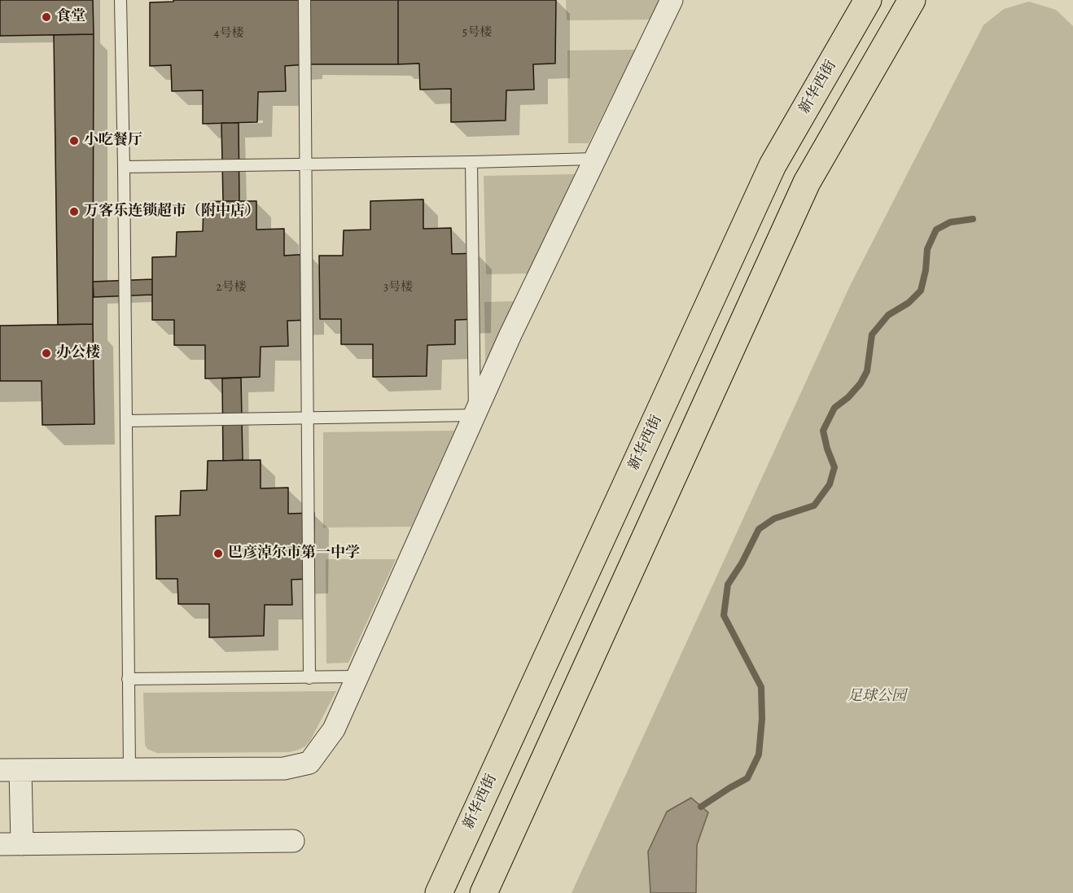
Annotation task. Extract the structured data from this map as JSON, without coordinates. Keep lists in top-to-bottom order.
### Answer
{
  "streets": {
    "main road": ["新华西街"]
  },
  "parks": ["足球公园"],
  "places": [
    "食堂",
    "小吃餐厅",
    "万客乐连锁超市（附中店）",
    "办公楼",
    "巴彦淖尔市第一中学"
  ],
  "house_numbers": [
    "5号楼",
    "4号楼",
    "2号楼",
    "3号楼"
  ]
}
